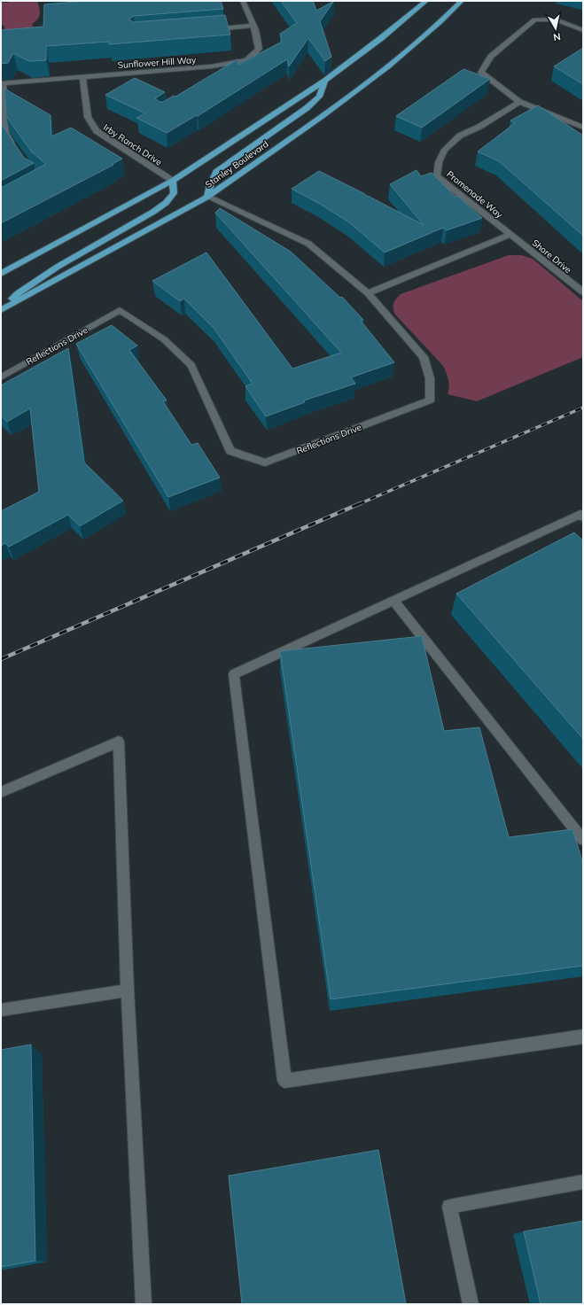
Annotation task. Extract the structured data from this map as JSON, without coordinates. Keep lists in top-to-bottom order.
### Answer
{
  "streets": {
    "main road": ["Stanley Boulevard"],
    "street": [
      "Sunflower Hill Way",
      "Irby Ranch Drive",
      "Promenade Way",
      "Shore Drive",
      "Reflections Drive"
    ]
  },
  "crossings": [
    ["Sunflower Hill Way", "Irby Ranch Drive"],
    ["Irby Ranch Drive", "Stanley Boulevard"],
    ["Stanley Boulevard", "Reflections Drive"],
    ["Promenade Way", "Shore Drive"]
  ],
  "north": "bottom"
}
